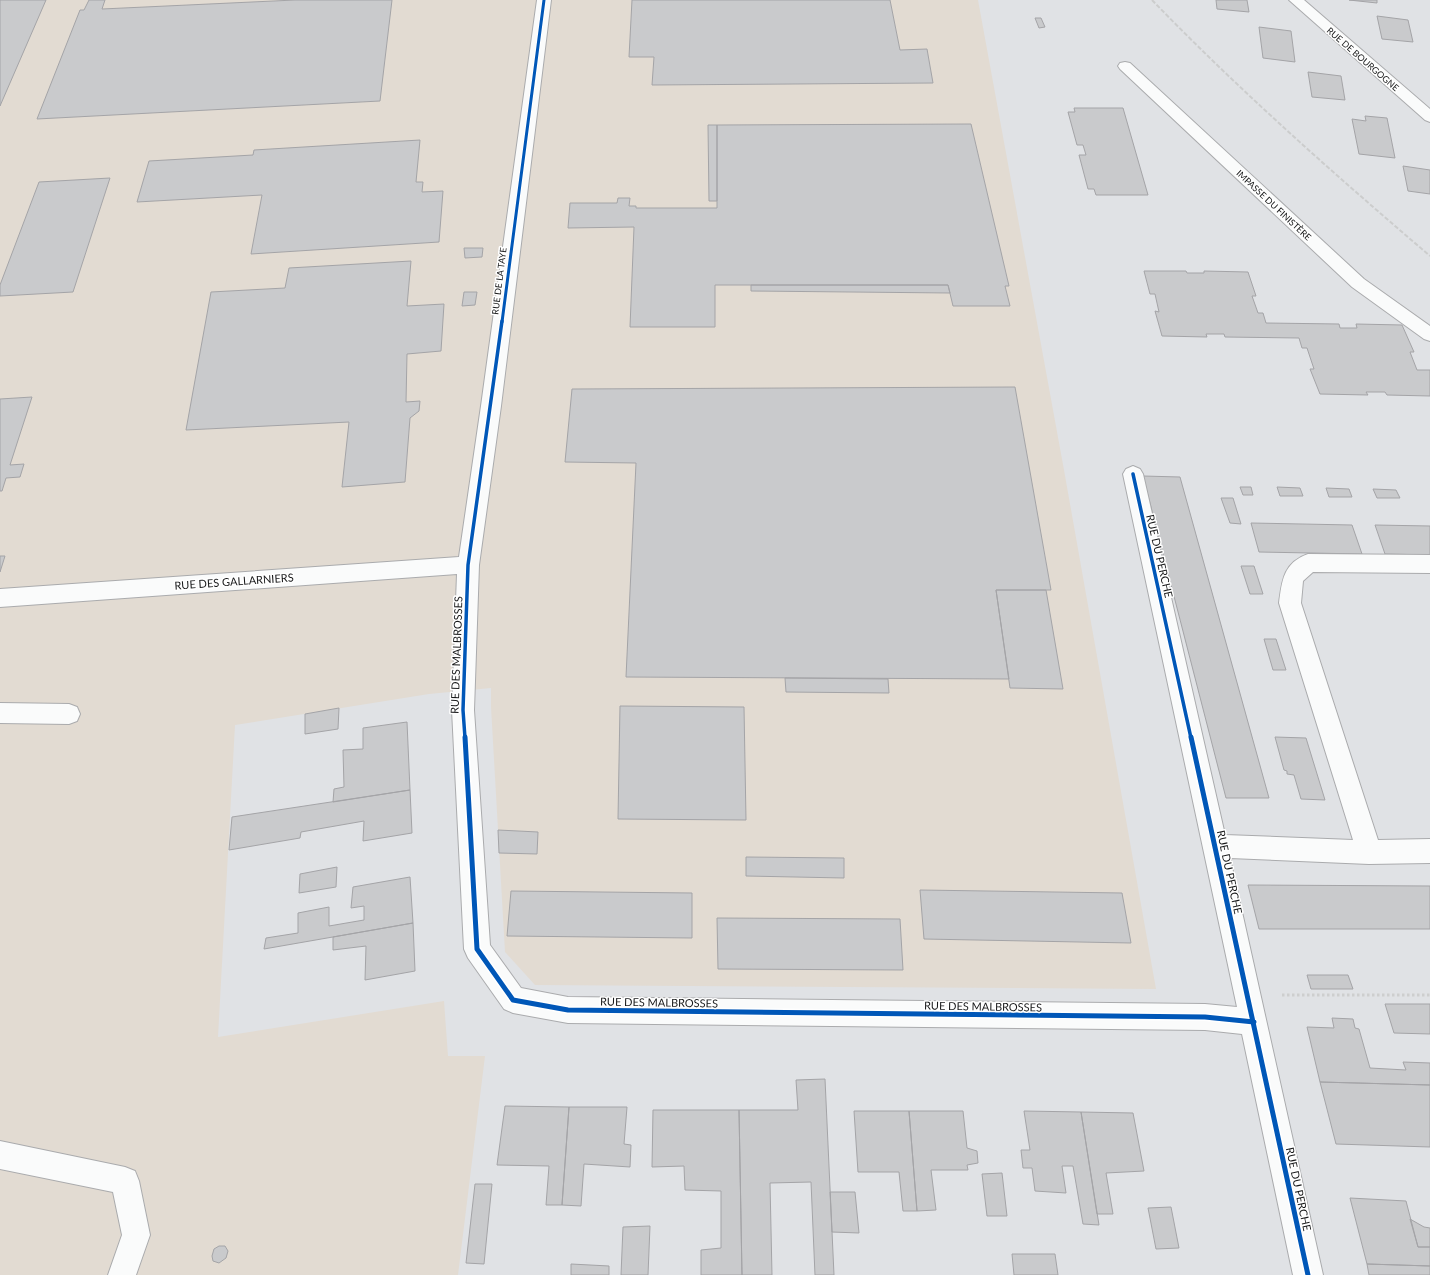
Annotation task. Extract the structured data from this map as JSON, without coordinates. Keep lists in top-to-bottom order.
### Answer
{
  "streets": {
    "street": [
      "RUE DE BOURGOGNE",
      "IMPASSE DU FINISTÈRE",
      "RUE DE LA TAYE",
      "RUE DU PERCHE",
      "RUE DES GALLARNIERS",
      "RUE DES MALBROSSES"
    ]
  },
  "crossings": [
    ["RUE DE LA TAYE", "RUE DES GALLARNIERS"],
    ["RUE DE LA TAYE", "RUE DES MALBROSSES"],
    ["RUE DU PERCHE", "RUE DES MALBROSSES"],
    ["RUE DES GALLARNIERS", "RUE DES MALBROSSES"]
  ]
}
